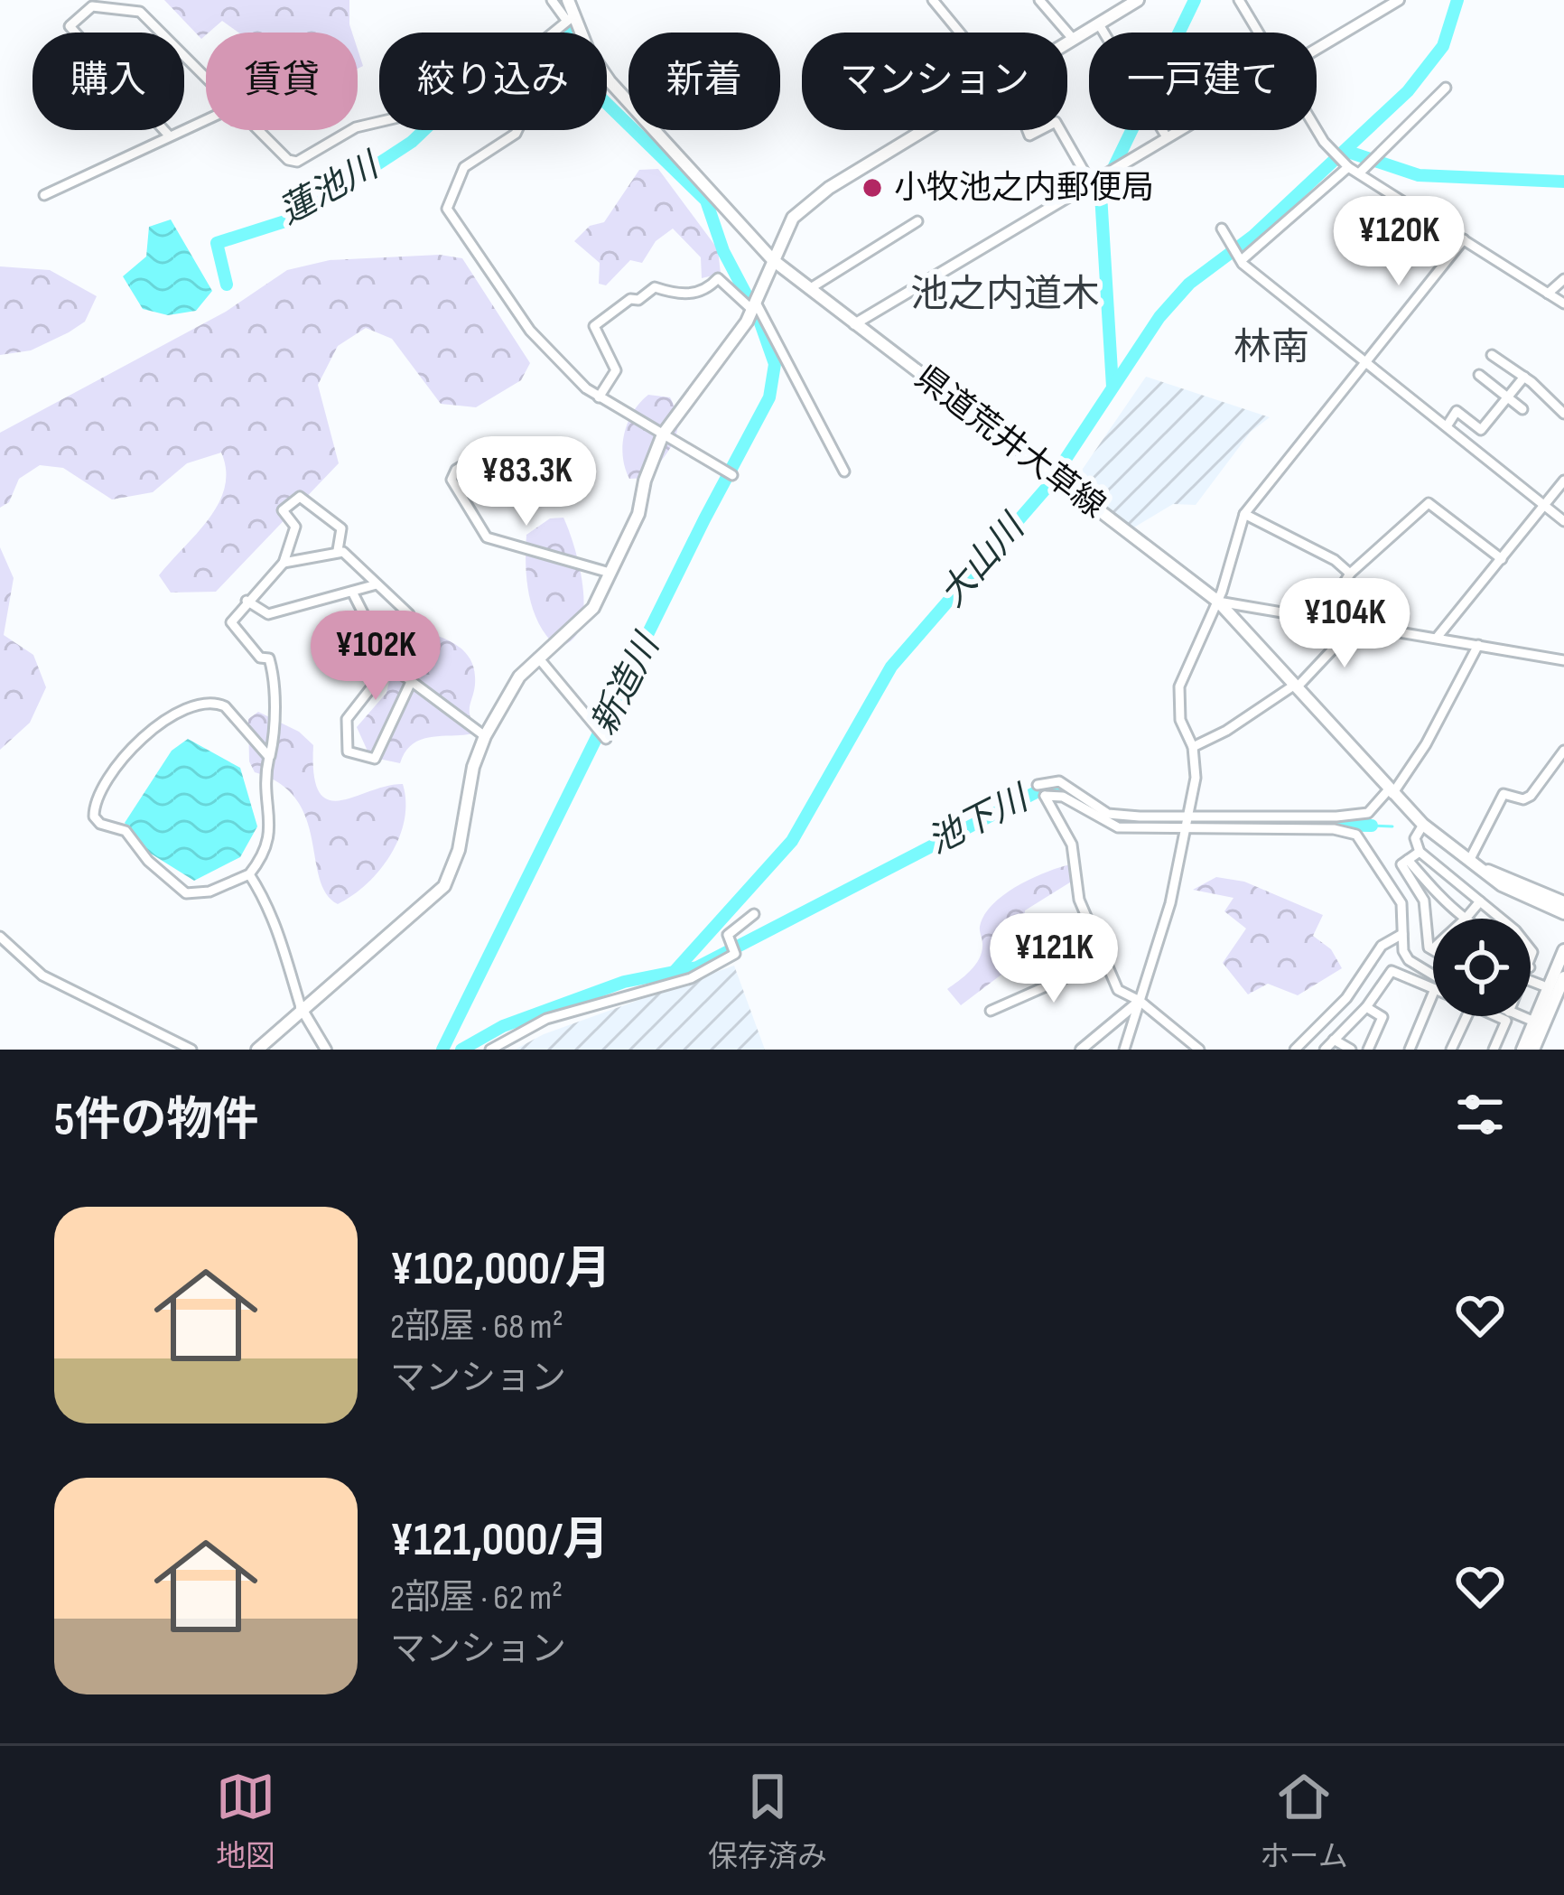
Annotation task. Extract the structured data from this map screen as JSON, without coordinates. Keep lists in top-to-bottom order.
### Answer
{
  "streets": {
    "main road": ["県道荒井大草線"]
  },
  "districts": ["池之内道木", "林南"],
  "water": [
    "蓮池川",
    "大山川",
    "新造川",
    "池下川"
  ],
  "places": ["小牧池之内郵便局"],
  "page": {
    "chip": [
      "購入",
      "賃貸",
      "絞り込み",
      "新着",
      "マンション",
      "一戸建て"
    ],
    "price": [
      "¥120K",
      "¥83.3K",
      "¥104K",
      "¥102K",
      "¥121K"
    ],
    "heading": "5件の物件",
    "list": [
      {
        "name": "¥102,000/月",
        "note": "2部屋 · 68 m² · マンション"
      },
      {
        "name": "¥121,000/月",
        "note": "2部屋 · 62 m² · マンション"
      }
    ],
    "tabs": ["地図", "保存済み", "ホーム"]
  }
}
